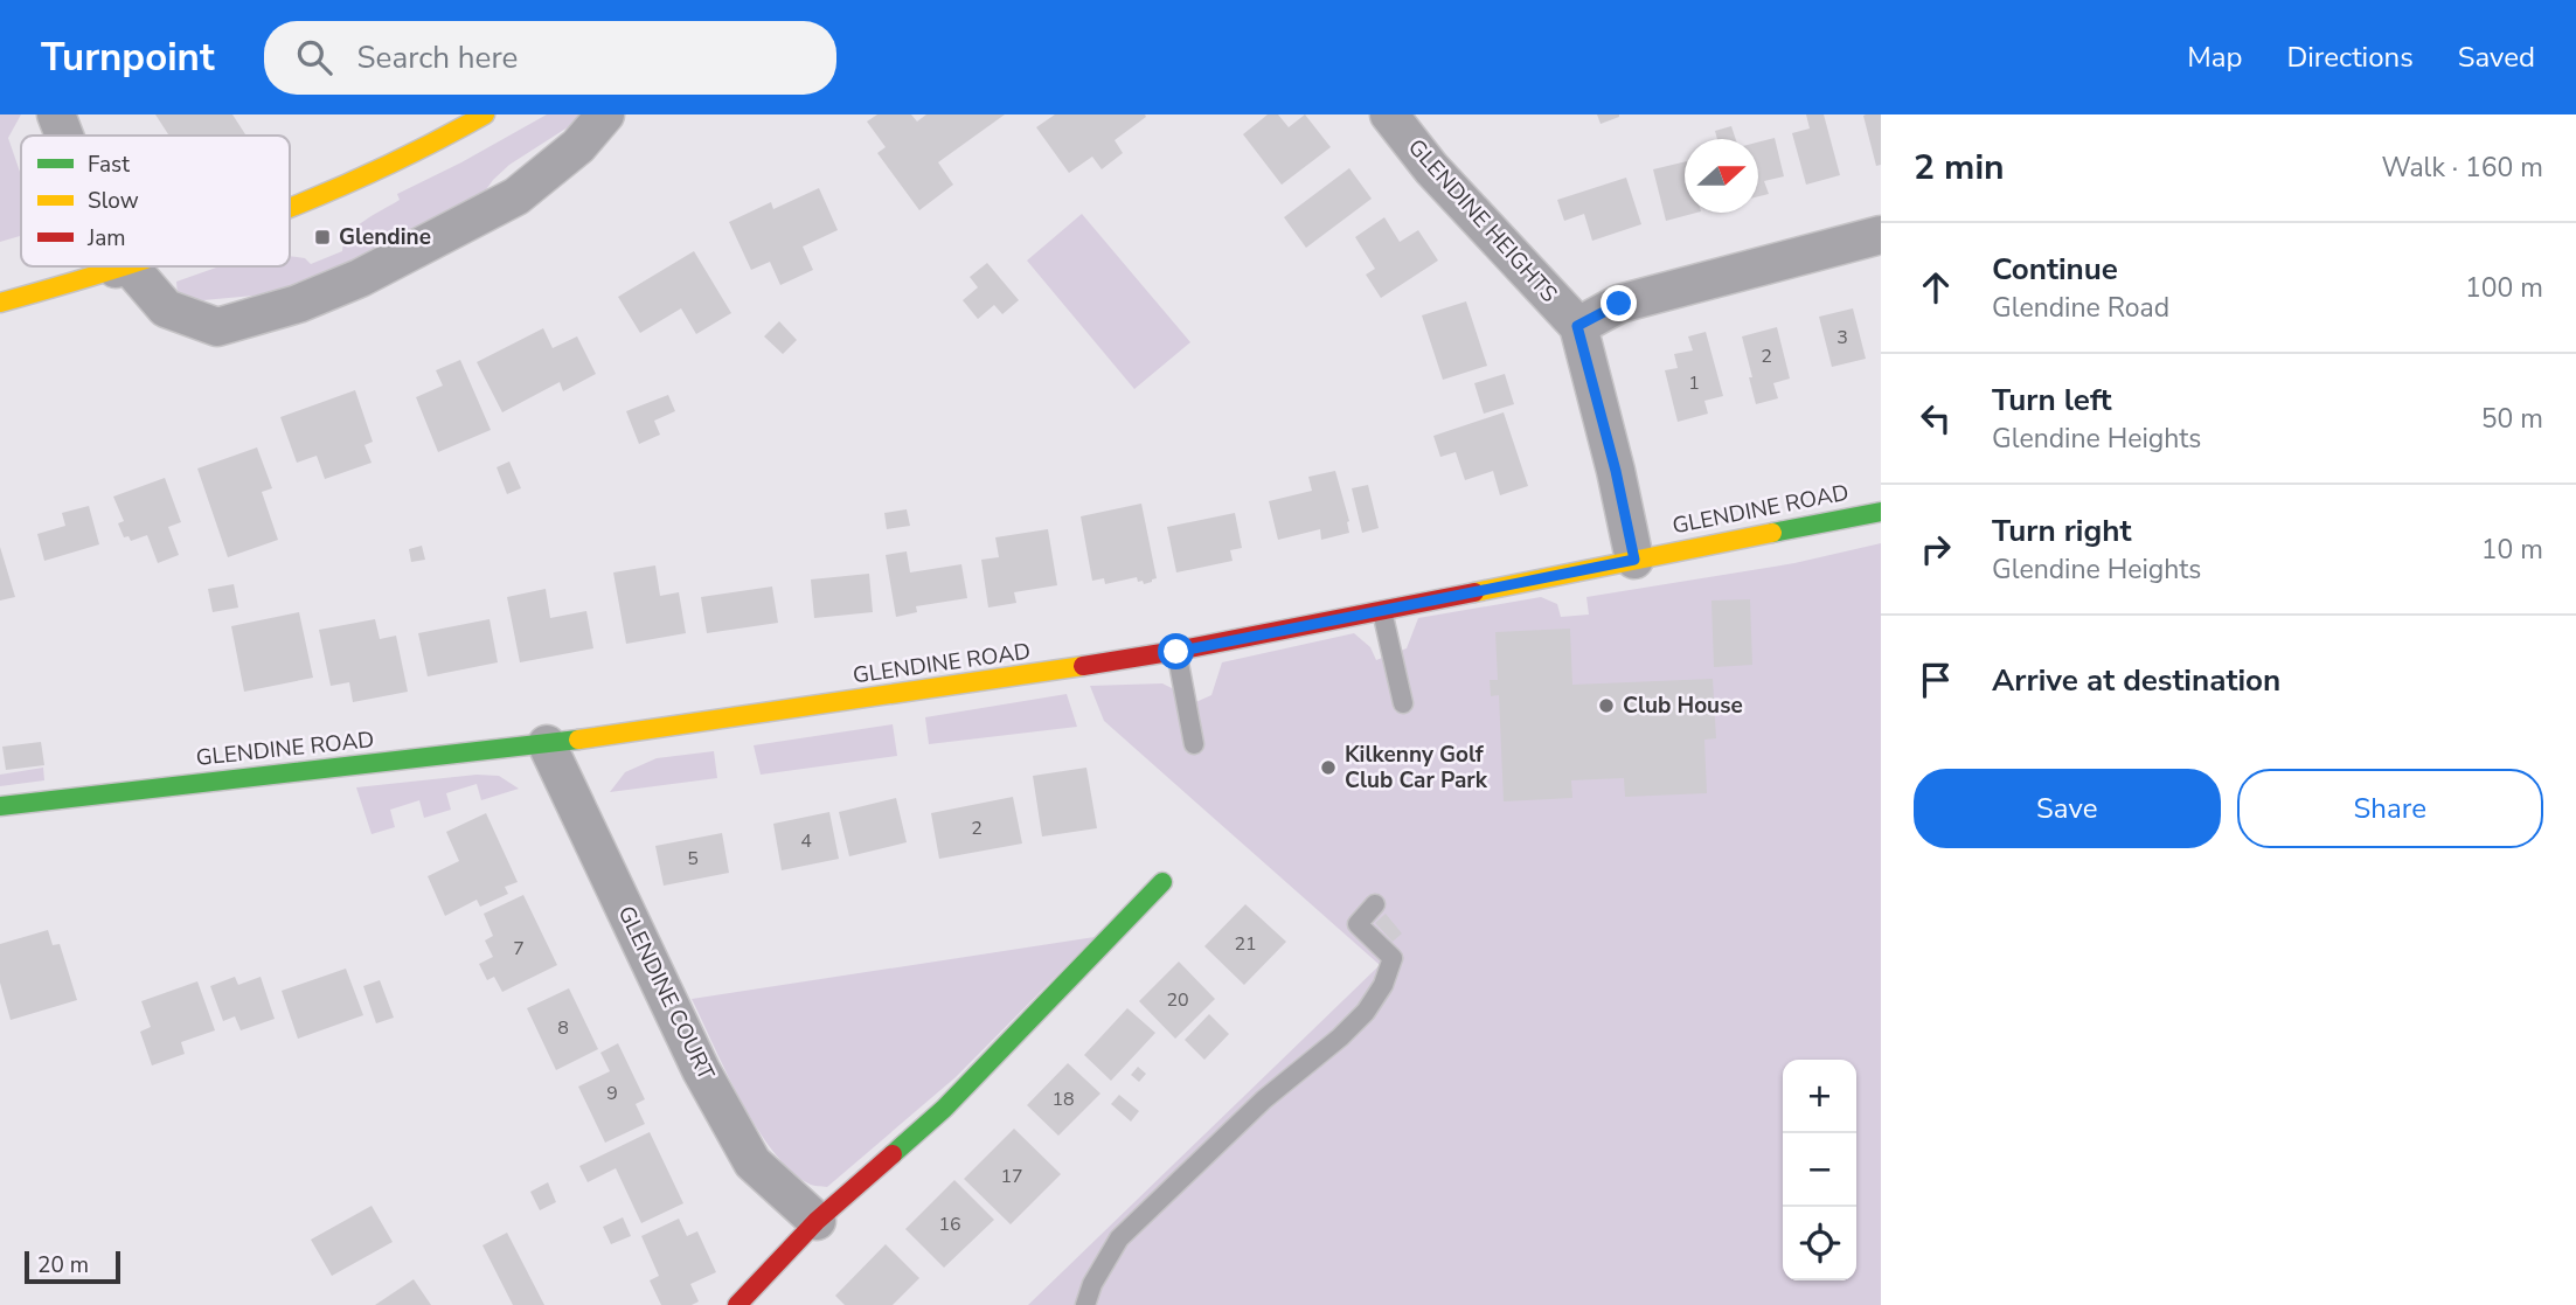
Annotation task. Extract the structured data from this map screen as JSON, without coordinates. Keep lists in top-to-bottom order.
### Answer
{
  "streets": {
    "street": ["GLENDINE HEIGHTS", "GLENDINE ROAD", "GLENDINE COURT"]
  },
  "crossings": [
    ["GLENDINE HEIGHTS", "GLENDINE ROAD"],
    ["GLENDINE ROAD", "GLENDINE COURT"]
  ],
  "places": {
    "transit": ["Glendine"],
    "other": ["Club House", "Kilkenny Golf Club Car Park"]
  },
  "house_numbers": [
    "3",
    "2",
    "1",
    "2",
    "4",
    "5",
    "21",
    "7",
    "20",
    "8",
    "9",
    "18",
    "17",
    "16"
  ],
  "legend": ["Fast", "Slow", "Jam"],
  "scale_bar": "20 m",
  "north": "right",
  "page": {
    "header": "Turnpoint",
    "search": "Search here",
    "nav": ["Map", "Directions", "Saved"],
    "heading": ["2 min", "Walk · 160 m"],
    "list": [
      ["Continue", "Glendine Road", "100 m"],
      ["Turn left", "Glendine Heights", "50 m"],
      ["Turn right", "Glendine Heights", "10 m"],
      "Arrive at destination"
    ],
    "buttons": ["Save", "Share"],
    "map_buttons": ["+", "−"],
    "scale": "20 m"
  }
}
